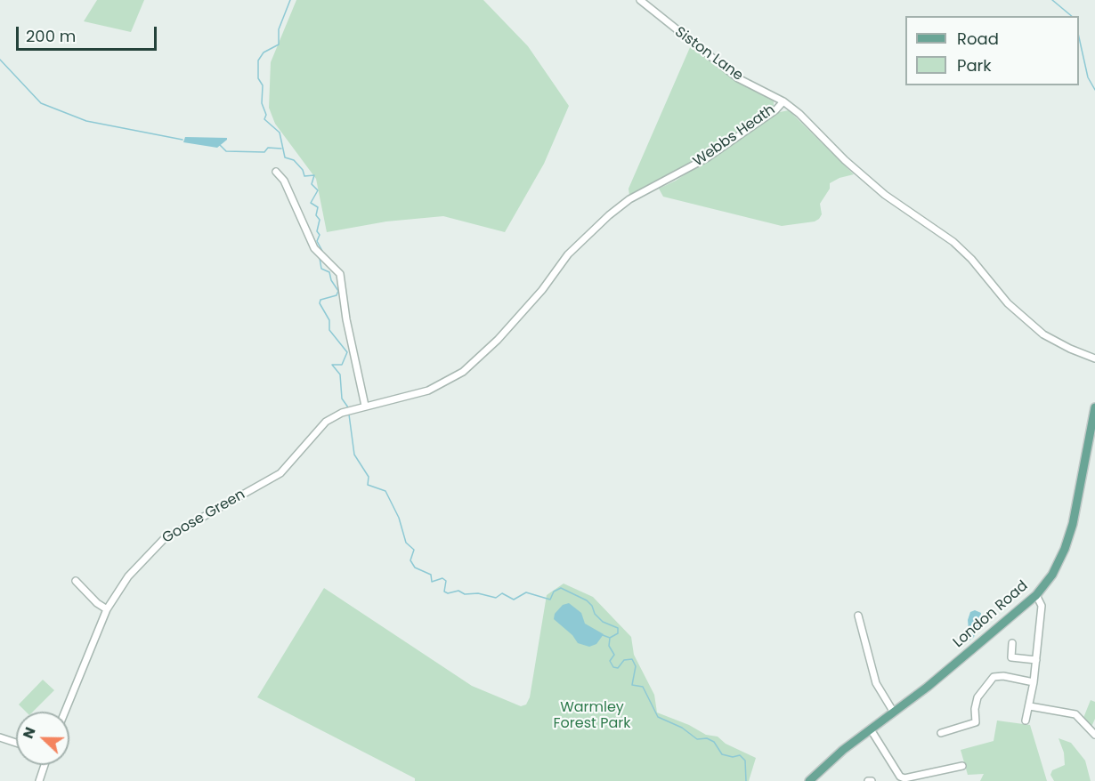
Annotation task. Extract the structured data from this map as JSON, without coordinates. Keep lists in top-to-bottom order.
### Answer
{
  "streets": {
    "main road": ["London Road"],
    "street": ["Siston Lane", "Webbs Heath", "Goose Green"]
  },
  "crossings": [
    ["Siston Lane", "Webbs Heath"],
    ["Webbs Heath", "Goose Green"]
  ],
  "parks": ["Warmley Forest Park"],
  "legend": ["Road", "Park"],
  "scale_bar": "200 m",
  "north": "left"
}
